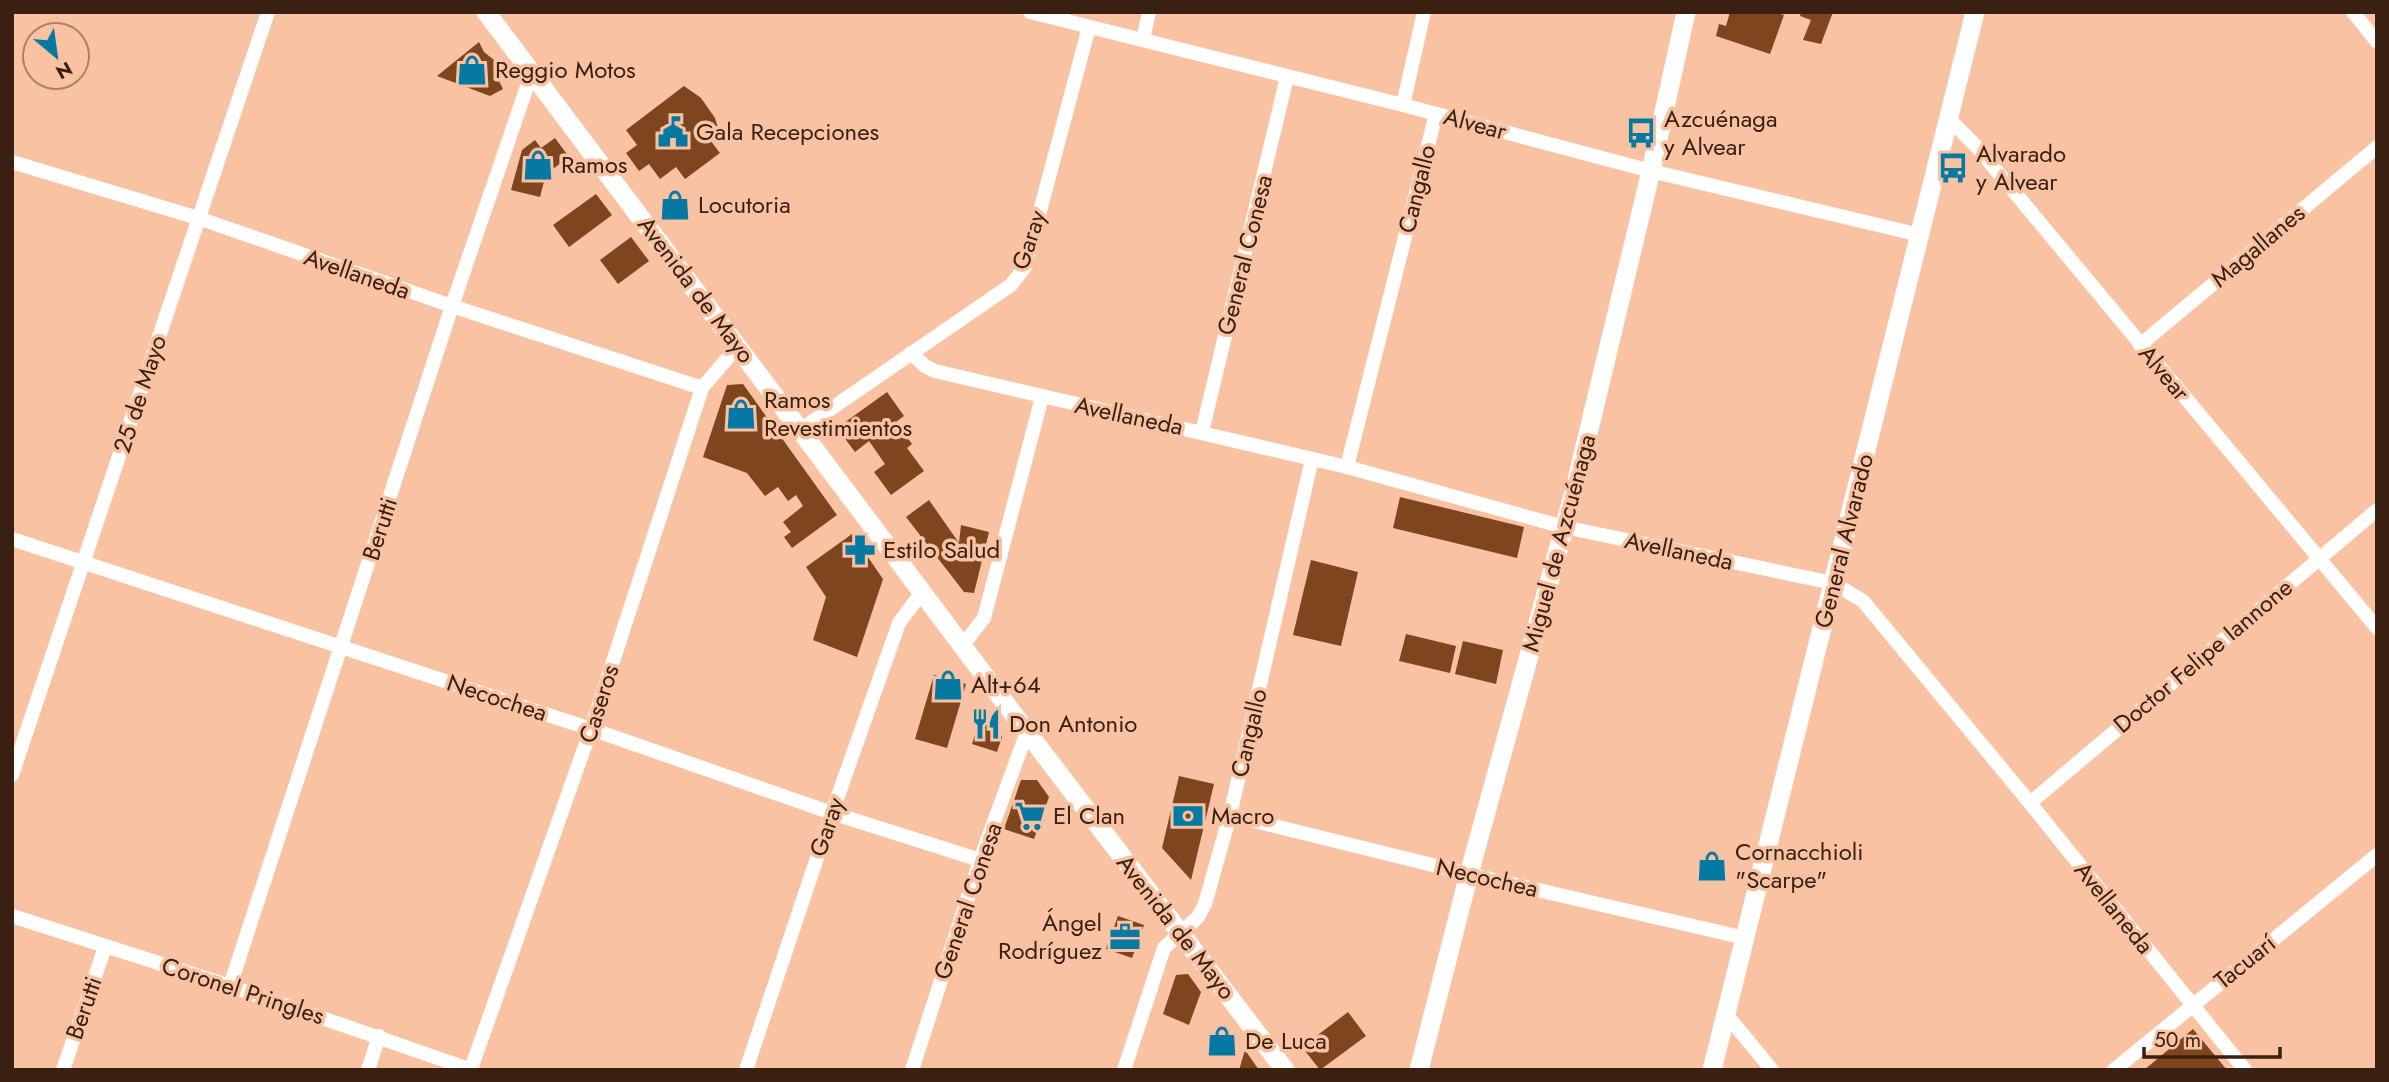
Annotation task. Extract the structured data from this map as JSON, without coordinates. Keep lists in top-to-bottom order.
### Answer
{
  "streets": {
    "street": [
      "Alvear",
      "Cangallo",
      "Garay",
      "Magallanes",
      "General Conesa",
      "Avellaneda",
      "Avenida de Mayo",
      "25 de Mayo",
      "Berutti",
      "General Alvarado",
      "Miguel de Azcuénaga",
      "Doctor Felipe Iannone",
      "Necochea",
      "Caseros",
      "Tacuarí",
      "Coronel Pringles"
    ]
  },
  "crossings": [
    ["Alvear", "Cangallo"],
    ["Alvear", "Garay"],
    ["Alvear", "Magallanes"],
    ["Alvear", "General Conesa"],
    ["Alvear", "General Alvarado"],
    ["Alvear", "Miguel de Azcuénaga"],
    ["Alvear", "Doctor Felipe Iannone"],
    ["Cangallo", "Avellaneda"],
    ["Cangallo", "Avenida de Mayo"],
    ["Cangallo", "Necochea"],
    ["Garay", "Avellaneda"],
    ["Garay", "Avenida de Mayo"],
    ["Garay", "Necochea"],
    ["General Conesa", "Avellaneda"],
    ["General Conesa", "Avenida de Mayo"],
    ["General Conesa", "Necochea"],
    ["Avellaneda", "25 de Mayo"],
    ["Avellaneda", "Berutti"],
    ["Avellaneda", "General Alvarado"],
    ["Avellaneda", "Miguel de Azcuénaga"],
    ["Avellaneda", "Doctor Felipe Iannone"],
    ["Avellaneda", "Caseros"],
    ["Avellaneda", "Tacuarí"],
    ["Avenida de Mayo", "Berutti"],
    ["Avenida de Mayo", "Caseros"],
    ["25 de Mayo", "Necochea"],
    ["Berutti", "Necochea"],
    ["Berutti", "Coronel Pringles"],
    ["General Alvarado", "Necochea"],
    ["Miguel de Azcuénaga", "Necochea"],
    ["Necochea", "Caseros"],
    ["Caseros", "Coronel Pringles"]
  ],
  "places": {
    "shop": [
      "Reggio Motos",
      "Ramos",
      "Locutoria",
      "Ramos Revestimientos",
      "Alt+64",
      "Cornacchioli \"Scarpe\"",
      "De Luca"
    ],
    "public building": ["Gala Recepciones"],
    "bus stop": ["Azcuénaga y Alvear", "Alvarado y Alvear"],
    "pharmacy": ["Estilo Salud"],
    "restaurant": ["Don Antonio"],
    "supermarket": ["El Clan"],
    "bank": ["Macro"],
    "office": ["Ángel Rodríguez"]
  },
  "scale_bar": "50 m",
  "north": "bottom right"
}
